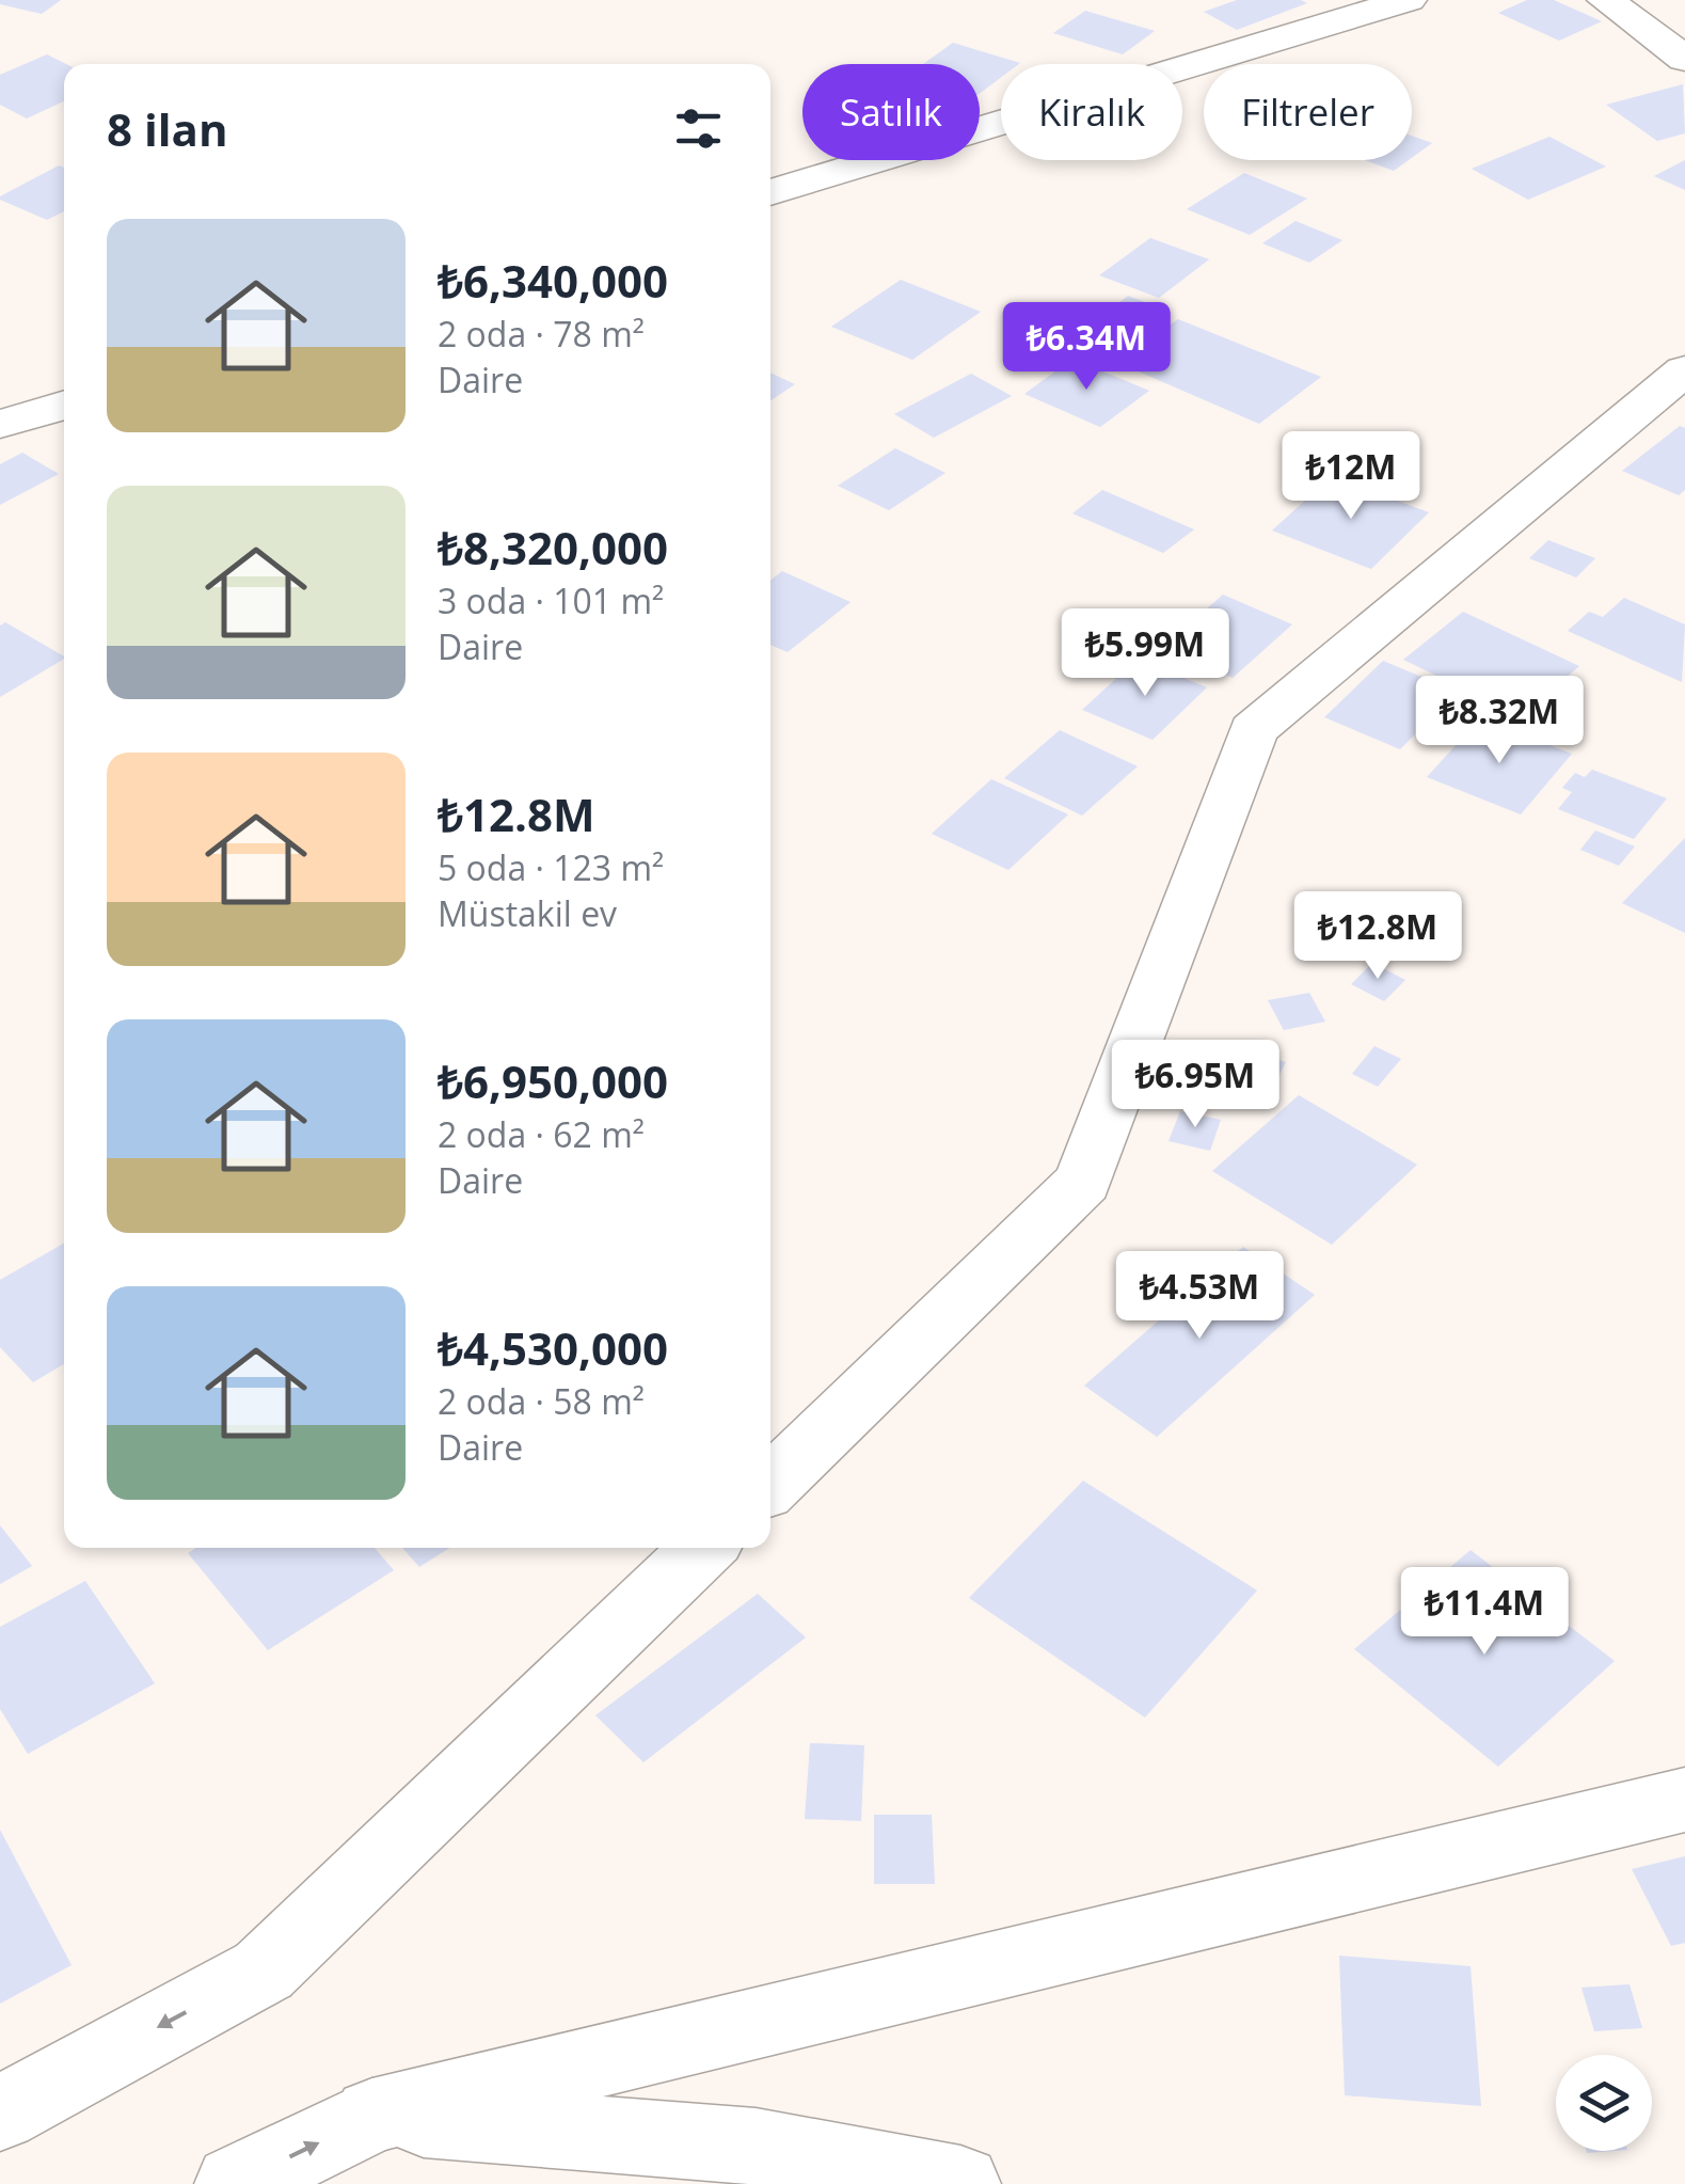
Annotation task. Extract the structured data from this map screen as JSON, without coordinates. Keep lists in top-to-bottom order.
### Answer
{
  "page": {
    "chip": ["Satılık", "Kiralık", "Filtreler"],
    "heading": "8 ilan",
    "list": [
      {
        "name": "₺6,340,000",
        "note": "2 oda · 78 m² · Daire"
      },
      {
        "name": "₺8,320,000",
        "note": "3 oda · 101 m² · Daire"
      },
      {
        "name": "₺12.8M",
        "note": "5 oda · 123 m² · Müstakil ev"
      },
      {
        "name": "₺6,950,000",
        "note": "2 oda · 62 m² · Daire"
      },
      {
        "name": "₺4,530,000",
        "note": "2 oda · 58 m² · Daire"
      }
    ],
    "price": [
      "₺6.34M",
      "₺12M",
      "₺5.99M",
      "₺8.32M",
      "₺12.8M",
      "₺6.95M",
      "₺4.53M",
      "₺11.4M"
    ]
  }
}
